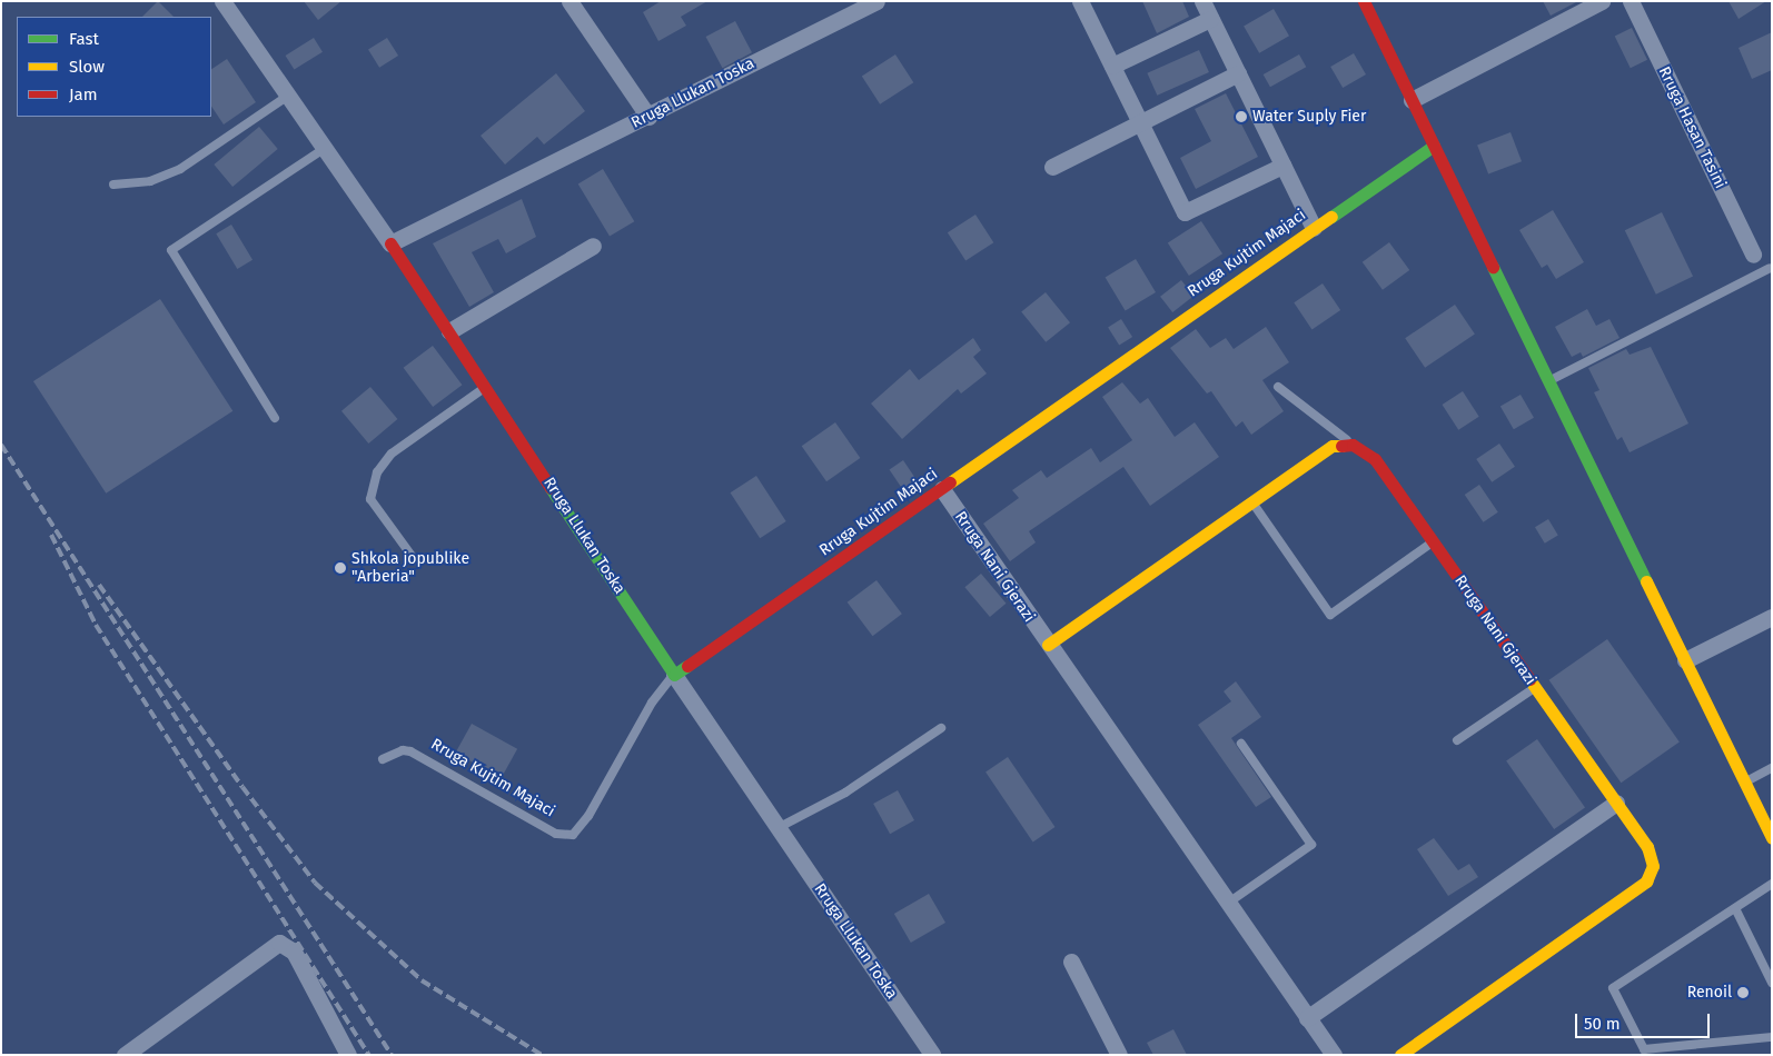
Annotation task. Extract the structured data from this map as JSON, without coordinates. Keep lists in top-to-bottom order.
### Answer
{
  "streets": {
    "street": [
      "Rruga Llukan Toska",
      "Rruga Hasan Tasini",
      "Rruga Kujtim Majaci",
      "Rruga Nani Gjerazi"
    ]
  },
  "crossings": [
    ["Rruga Llukan Toska", "Rruga Kujtim Majaci"],
    ["Rruga Kujtim Majaci", "Rruga Nani Gjerazi"]
  ],
  "places": ["Water Suply Fier", "Shkola jopublike \"Arberia\"", "Renoil"],
  "legend": ["Fast", "Slow", "Jam"],
  "scale_bar": "50 m"
}
